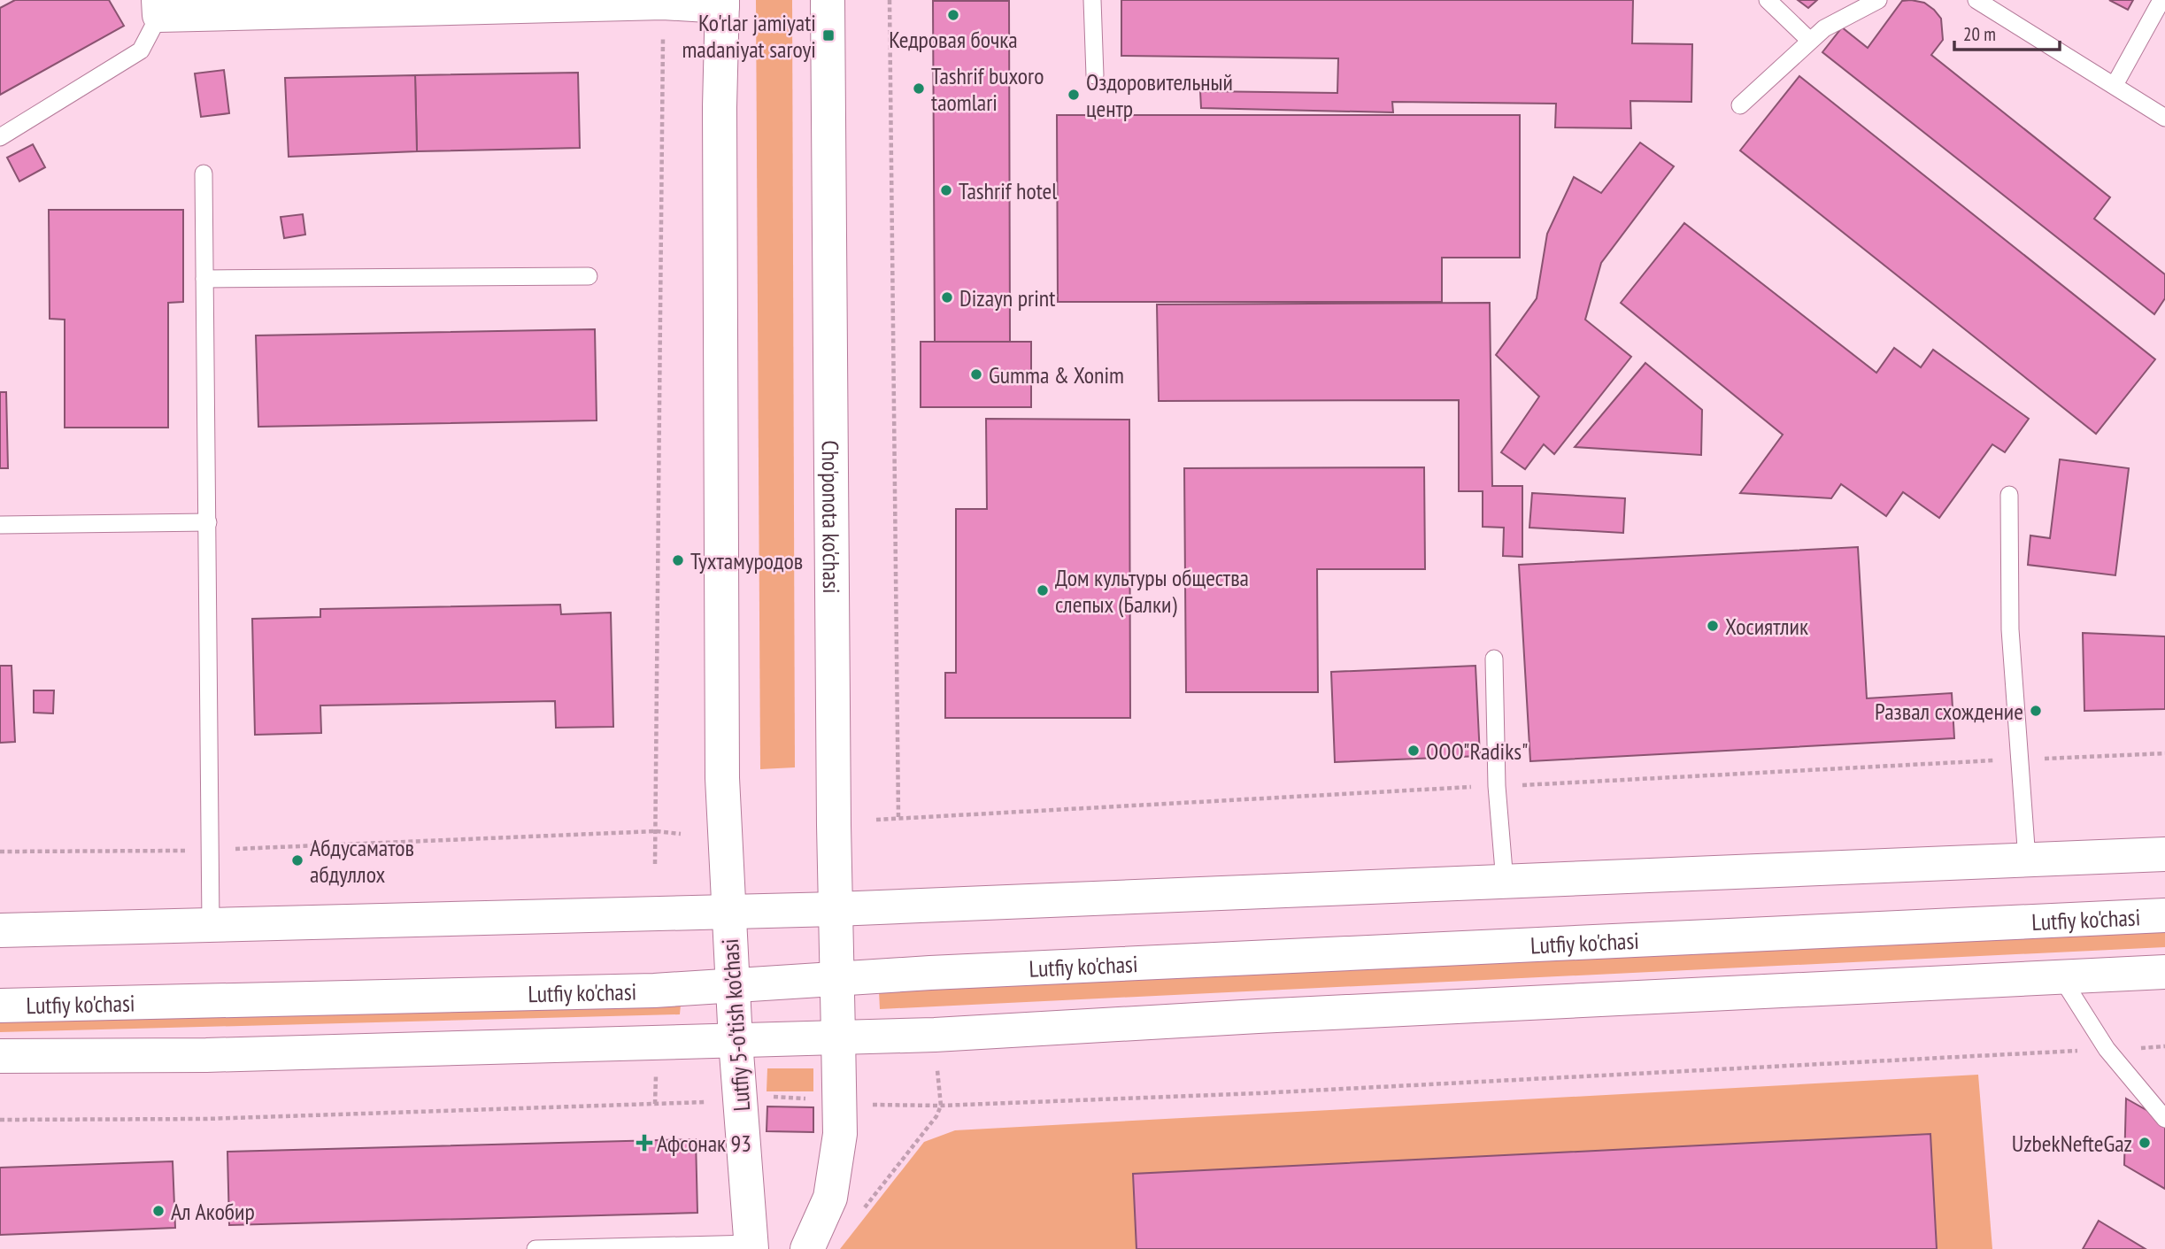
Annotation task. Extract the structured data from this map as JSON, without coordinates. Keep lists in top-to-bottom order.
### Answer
{
  "streets": {
    "main road": ["Cho'ponota ko'chasi", "Lutfiy ko'chasi", "Lutfiy 5-o'tish ko'chasi"]
  },
  "crossings": [
    ["Cho'ponota ko'chasi", "Lutfiy ko'chasi"],
    ["Lutfiy ko'chasi", "Lutfiy 5-o'tish ko'chasi"]
  ],
  "places": {
    "other": [
      "Кедровая бочка",
      "Tashrif buxoro taomlari",
      "Оздоровительный центр",
      "Tashrif hotel",
      "Dizayn print",
      "Gumma & Xonim",
      "Тухтамуродов",
      "Дом культуры общества слепых (Балки)",
      "Хосиятлик",
      "Развал схождение",
      "OOO\"Radiks\"",
      "Абдусаматов абдуллох",
      "UzbekNefteGaz",
      "Ал Акобир"
    ],
    "transit": ["Ko'rlar jamiyati madaniyat saroyi"],
    "health": ["Афсонак 93"]
  },
  "scale_bar": "20 m"
}
